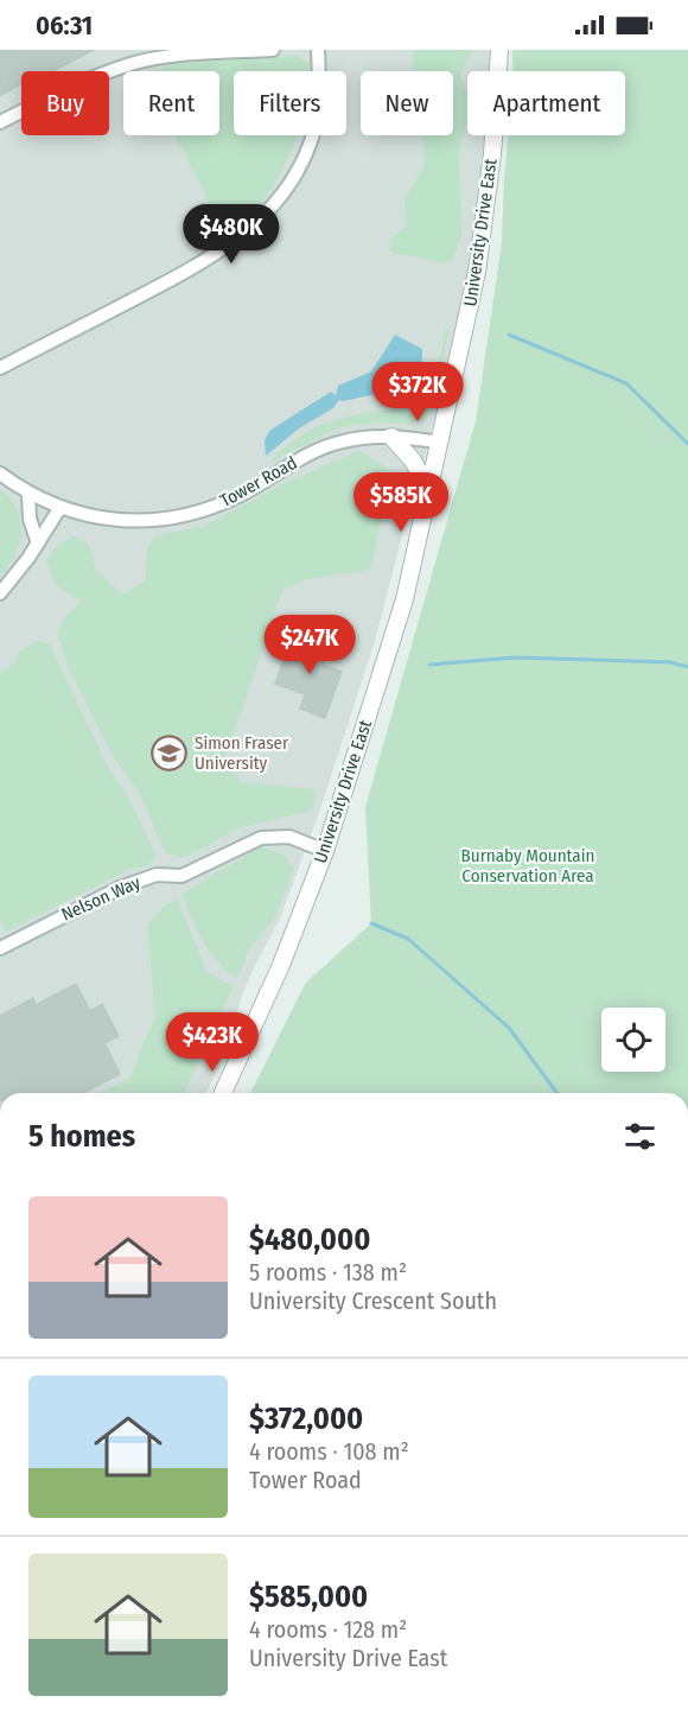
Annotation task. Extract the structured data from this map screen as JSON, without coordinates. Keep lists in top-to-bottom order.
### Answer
{
  "streets": {
    "street": ["University Drive East", "Tower Road", "Nelson Way"]
  },
  "crossings": [
    ["University Drive East", "Tower Road"],
    ["University Drive East", "Nelson Way"]
  ],
  "parks": ["Burnaby Mountain Conservation Area"],
  "places": {
    "school or university": ["Simon Fraser University"]
  },
  "page": {
    "status": "06:31",
    "chip": [
      "Buy",
      "Rent",
      "Filters",
      "New",
      "Apartment"
    ],
    "price": [
      "$480K",
      "$372K",
      "$585K",
      "$247K",
      "$423K"
    ],
    "heading": "5 homes",
    "list": [
      {
        "name": "$480,000",
        "note": "5 rooms · 138 m² · University Crescent South"
      },
      {
        "name": "$372,000",
        "note": "4 rooms · 108 m² · Tower Road"
      },
      {
        "name": "$585,000",
        "note": "4 rooms · 128 m² · University Drive East"
      }
    ]
  }
}
